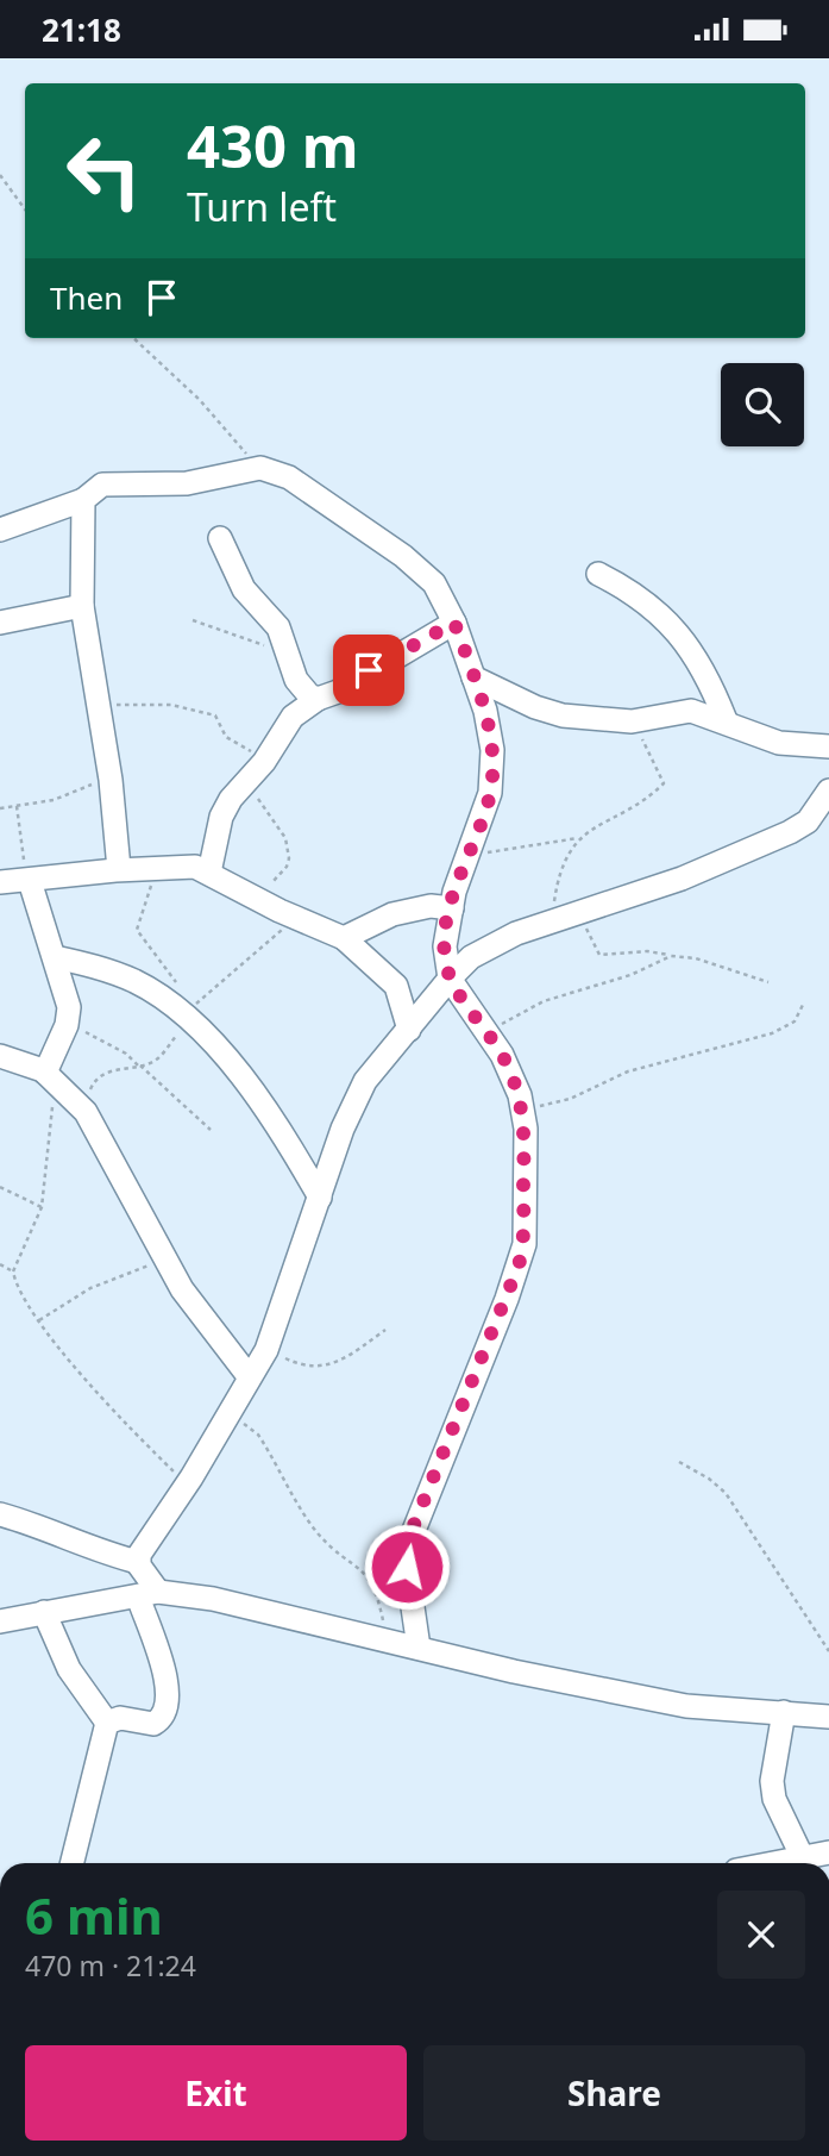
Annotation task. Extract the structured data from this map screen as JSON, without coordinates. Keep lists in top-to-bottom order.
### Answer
{
  "page": {
    "status": "21:18",
    "turn": ["430 m", "Turn left"],
    "then": "Then",
    "heading": ["6 min", "470 m · 21:24"],
    "buttons": ["Exit", "Share"]
  }
}
